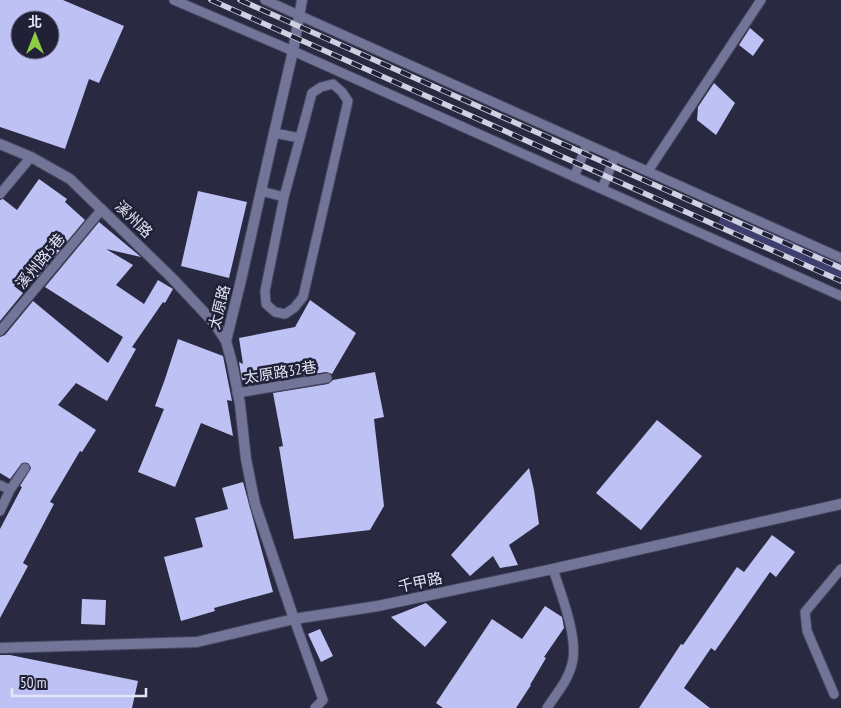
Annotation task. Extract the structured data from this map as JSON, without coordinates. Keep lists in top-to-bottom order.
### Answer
{
  "streets": {
    "street": ["溪州路", "太原路", "千甲路"],
    "lane": ["溪州路5巷", "太原路32巷"]
  },
  "crossings": [
    ["溪州路", "溪州路5巷"],
    ["溪州路", "太原路"],
    ["太原路", "太原路32巷"],
    ["太原路", "千甲路"]
  ],
  "scale_bar": "50 m",
  "north": "top"
}
